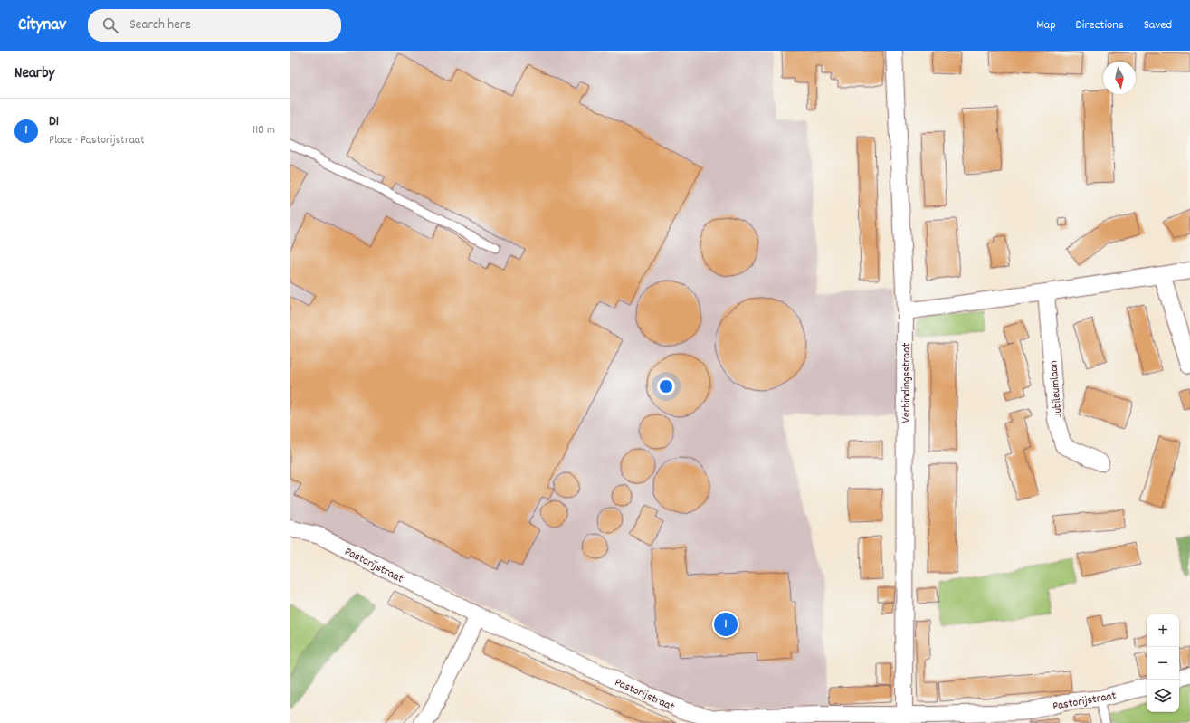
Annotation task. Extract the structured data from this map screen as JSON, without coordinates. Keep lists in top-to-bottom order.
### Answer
{
  "streets": {
    "street": ["Verbindingsstraat", "Jubileumlaan", "Pastorijstraat"]
  },
  "crossings": [
    ["Verbindingsstraat", "Pastorijstraat"]
  ],
  "north": "bottom",
  "page": {
    "header": "Citynav",
    "search": "Search here",
    "nav": ["Map", "Directions", "Saved"],
    "heading": "Nearby",
    "list": [
      {
        "mark": "1",
        "name": "D1",
        "note": "Place · Pastorijstraat",
        "value": "110 m"
      }
    ],
    "pins": "1",
    "map_buttons": ["+", "−"]
  }
}
